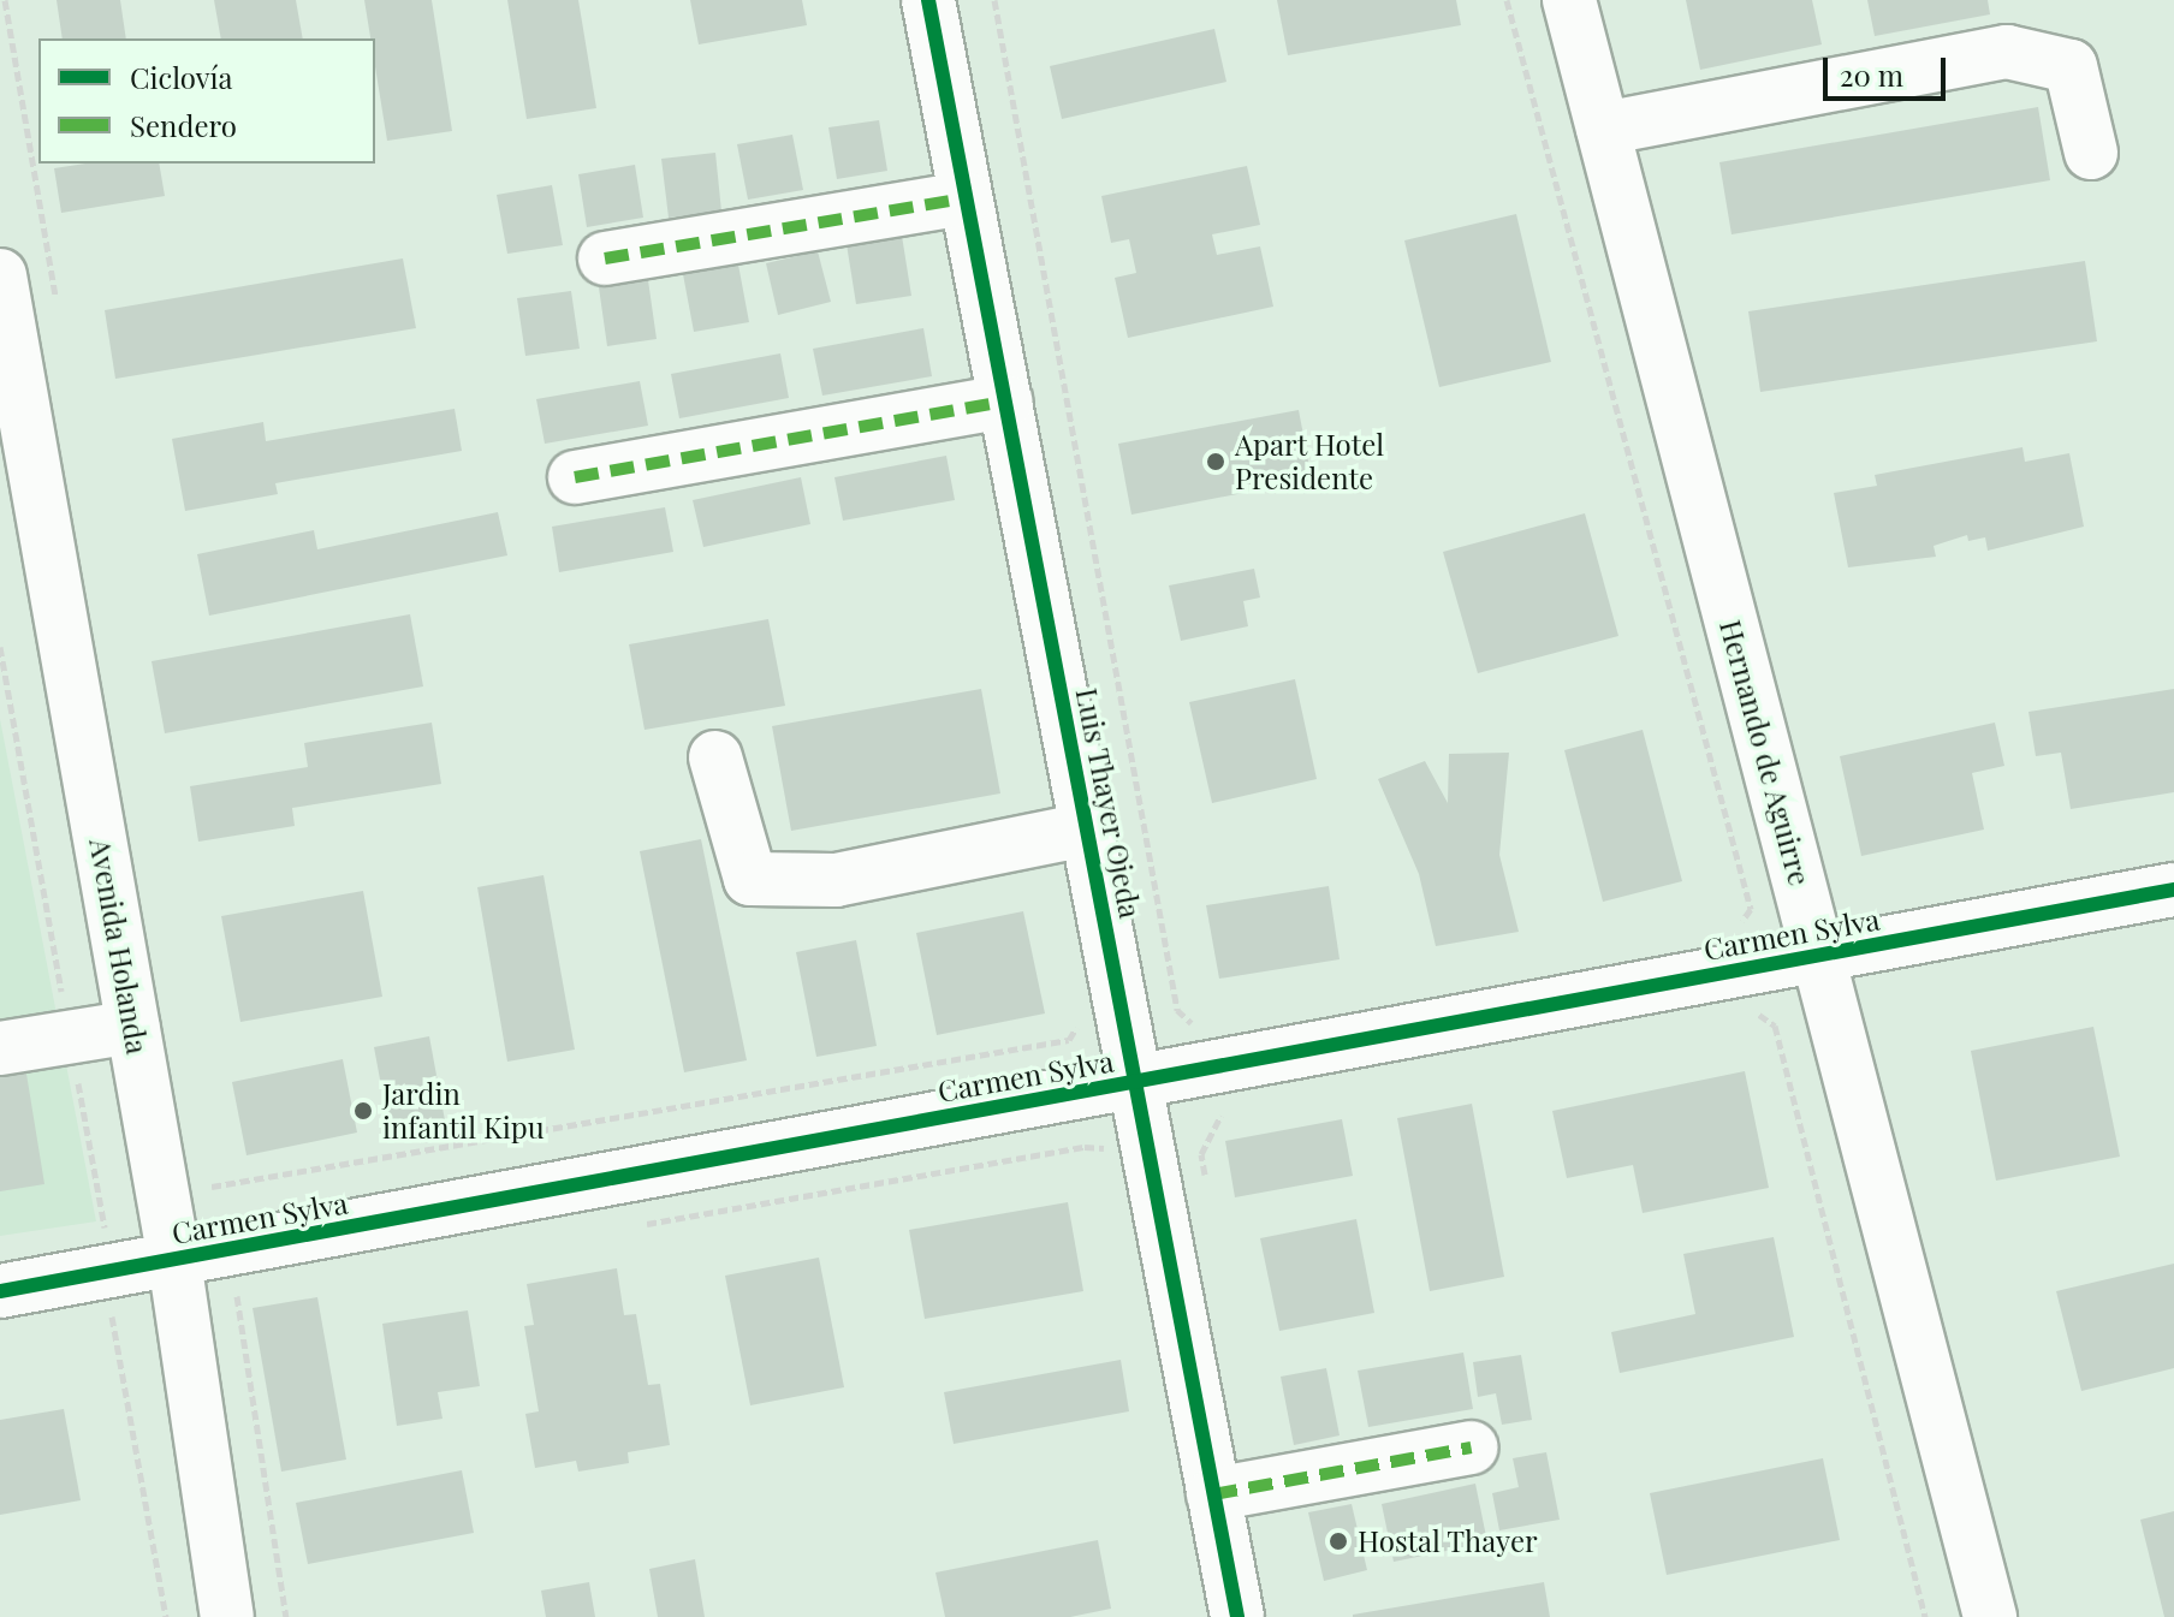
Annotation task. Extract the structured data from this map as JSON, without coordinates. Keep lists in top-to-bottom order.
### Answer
{
  "streets": {
    "street": [
      "Hernando de Aguirre",
      "Luis Thayer Ojeda",
      "Carmen Sylva",
      "Avenida Holanda"
    ]
  },
  "crossings": [
    ["Hernando de Aguirre", "Carmen Sylva"],
    ["Luis Thayer Ojeda", "Carmen Sylva"],
    ["Carmen Sylva", "Avenida Holanda"]
  ],
  "places": ["Apart Hotel Presidente", "Jardin infantil Kipu", "Hostal Thayer"],
  "legend": ["Ciclovía", "Sendero"],
  "scale_bar": "20 m"
}
